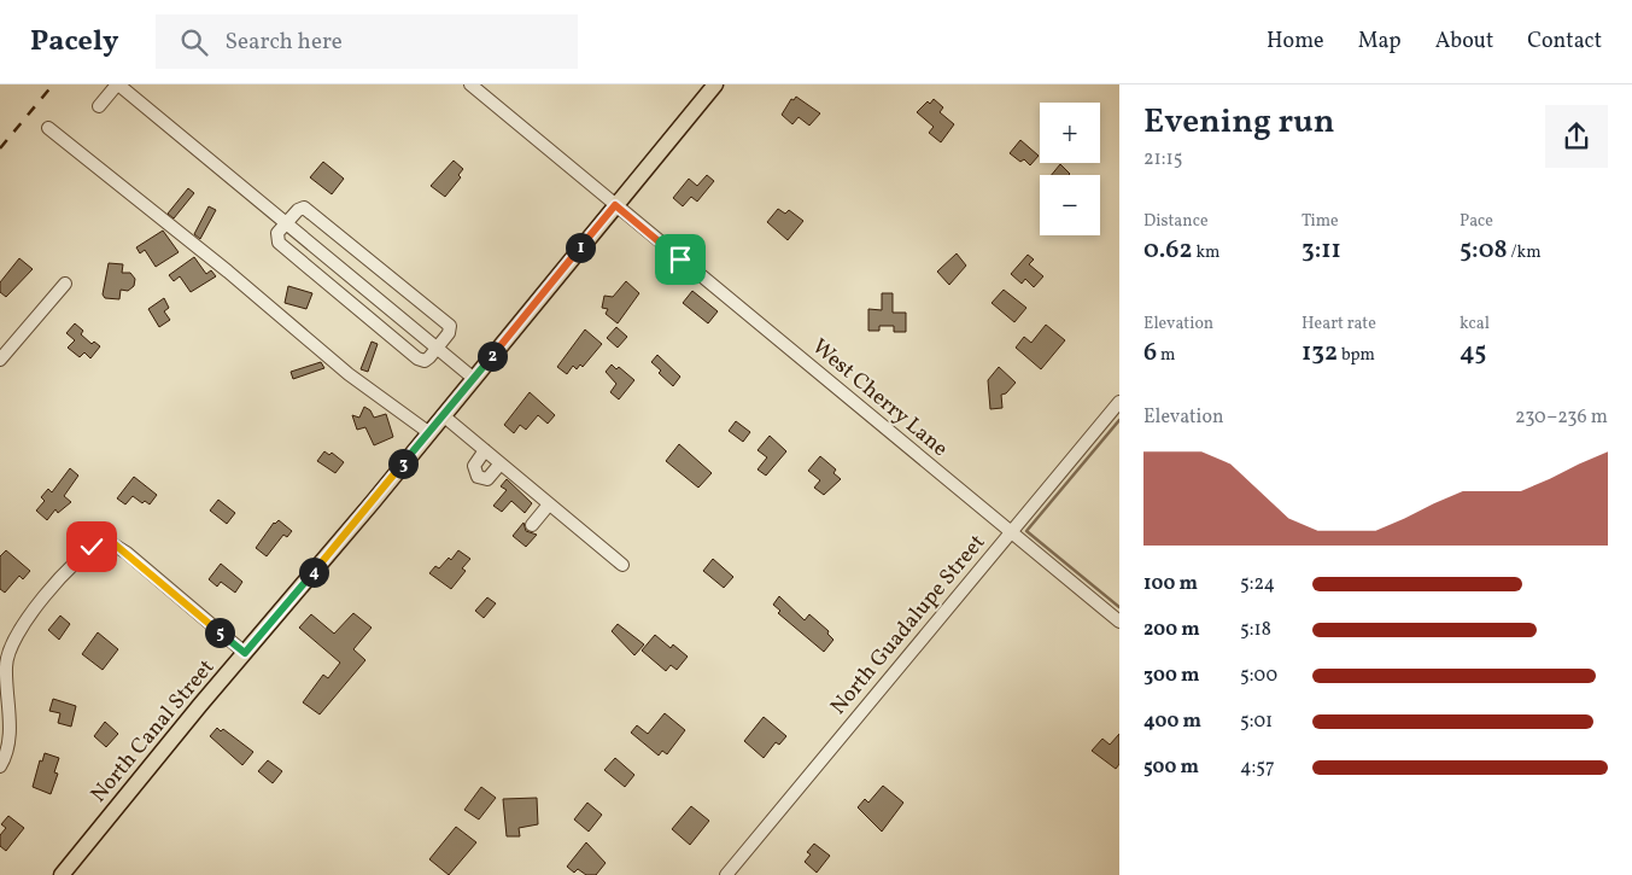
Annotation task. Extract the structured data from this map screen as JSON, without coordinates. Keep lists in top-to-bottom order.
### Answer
{
  "streets": {
    "main road": ["North Canal Street"],
    "street": ["West Cherry Lane", "North Guadalupe Street"]
  },
  "crossings": [
    ["West Cherry Lane", "North Guadalupe Street"],
    ["West Cherry Lane", "North Canal Street"]
  ],
  "page": {
    "header": "Pacely",
    "search": "Search here",
    "nav": [
      "Home",
      "Map",
      "About",
      "Contact"
    ],
    "heading": ["Evening run", "21:15"],
    "map_buttons": ["+", "−"],
    "stats": [
      ["Distance", "0.62 km"],
      ["Time", "3:11"],
      ["Pace", "5:08 /km"],
      ["Elevation", "6 m"],
      ["Heart rate", "132 bpm"],
      ["kcal", "45"]
    ],
    "pins": [
      "1",
      "2",
      "3",
      "4",
      "5"
    ],
    "chart": ["Elevation", "230–236 m"],
    "list": [
      {
        "name": "100 m",
        "note": "5:24"
      },
      {
        "name": "200 m",
        "note": "5:18"
      },
      {
        "name": "300 m",
        "note": "5:00"
      },
      {
        "name": "400 m",
        "note": "5:01"
      },
      {
        "name": "500 m",
        "note": "4:57"
      }
    ]
  }
}
